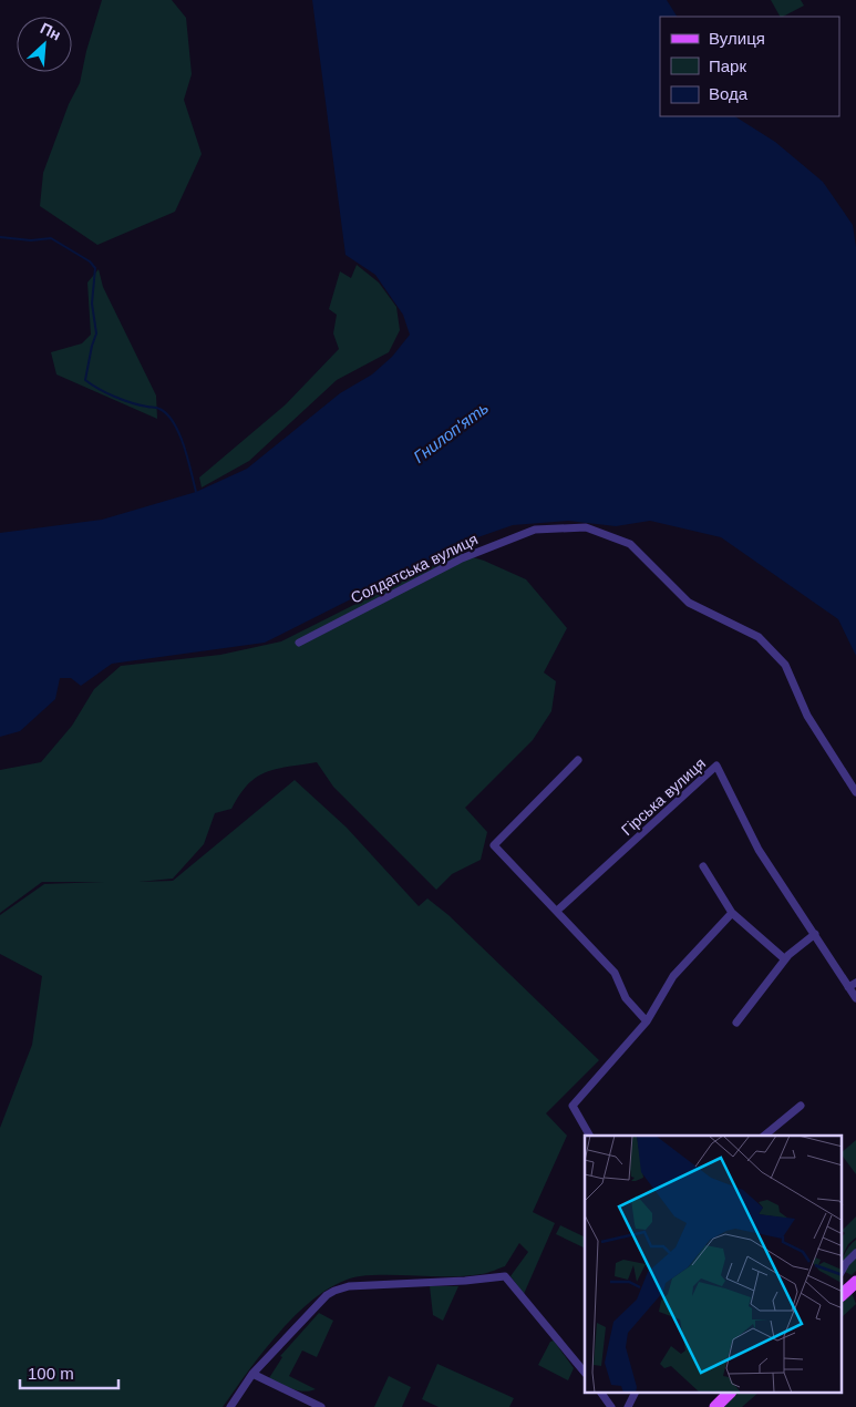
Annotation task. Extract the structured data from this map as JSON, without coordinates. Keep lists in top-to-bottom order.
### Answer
{
  "streets": {
    "street": ["Солдатська вулиця", "Гірська вулиця"]
  },
  "water": ["Гнилоп'ять"],
  "legend": ["Вулиця", "Парк", "Вода"],
  "scale_bar": "100 m",
  "north": "top right"
}
